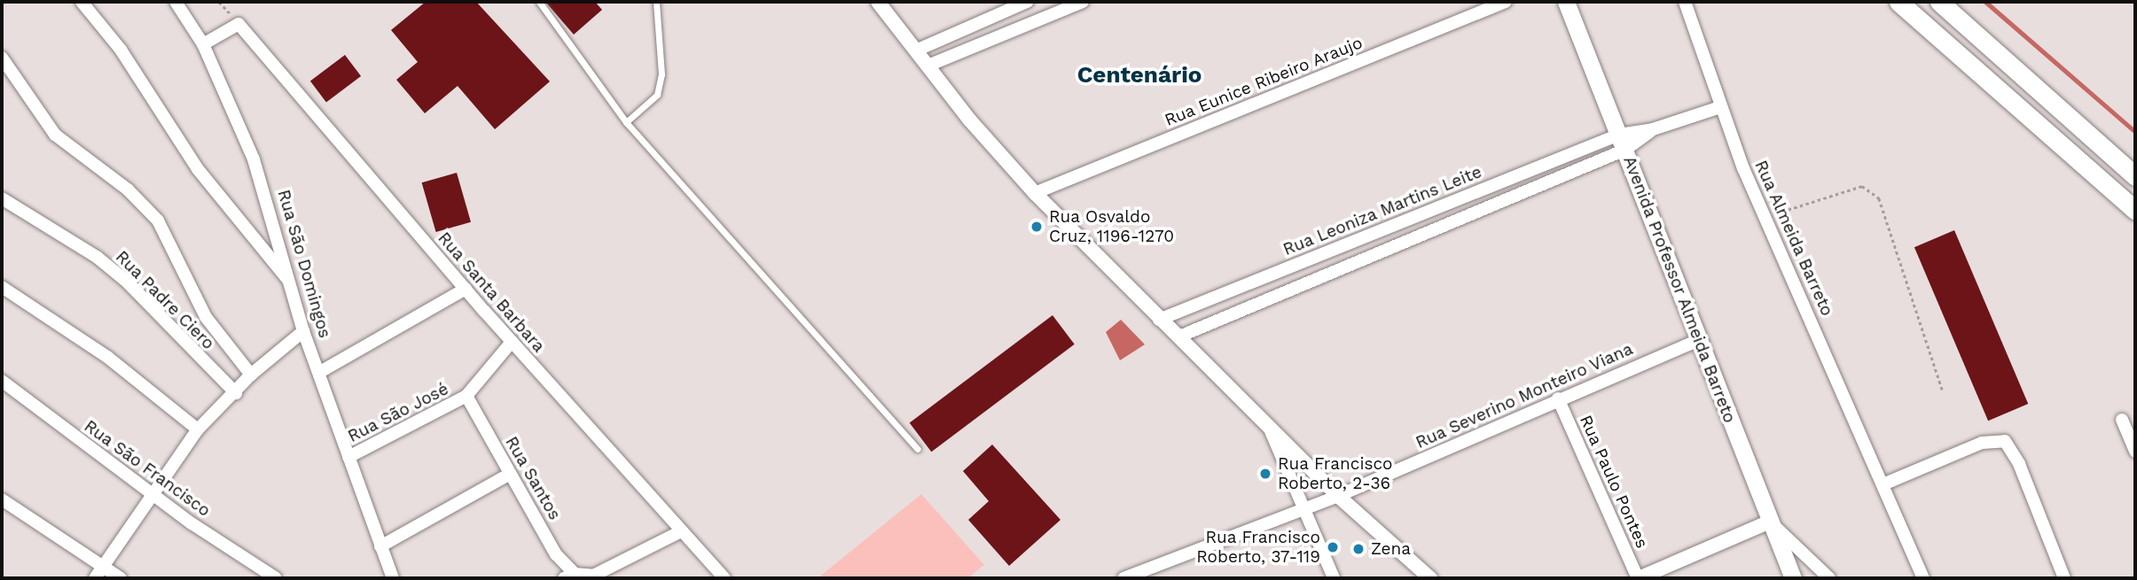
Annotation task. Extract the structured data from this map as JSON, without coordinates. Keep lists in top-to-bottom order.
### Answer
{
  "streets": {
    "main road": ["Avenida Professor Almeida Barreto"],
    "street": [
      "Rua Eunice Ribeiro Araujo",
      "Rua Leoniza Martins Leite",
      "Rua Almeida Barreto",
      "Rua São Domingos",
      "Rua Santa Barbara",
      "Rua Padre Ciero",
      "Rua Severino Monteiro Viana",
      "Rua São José",
      "Rua São Francisco",
      "Rua Santos",
      "Rua Paulo Pontes"
    ]
  },
  "crossings": [
    ["Rua Leoniza Martins Leite", "Avenida Professor Almeida Barreto"],
    ["Rua São Domingos", "Rua Santa Barbara"],
    ["Rua São Domingos", "Rua São José"],
    ["Avenida Professor Almeida Barreto", "Rua Severino Monteiro Viana"],
    ["Rua Santa Barbara", "Rua São José"],
    ["Rua Severino Monteiro Viana", "Rua Paulo Pontes"],
    ["Rua São José", "Rua Santos"]
  ],
  "districts": ["Centenário"],
  "places": [
    "Rua Osvaldo Cruz, 1196-1270",
    "Rua Francisco Roberto, 2-36",
    "Rua Francisco Roberto, 37-119",
    "Zena"
  ]
}
